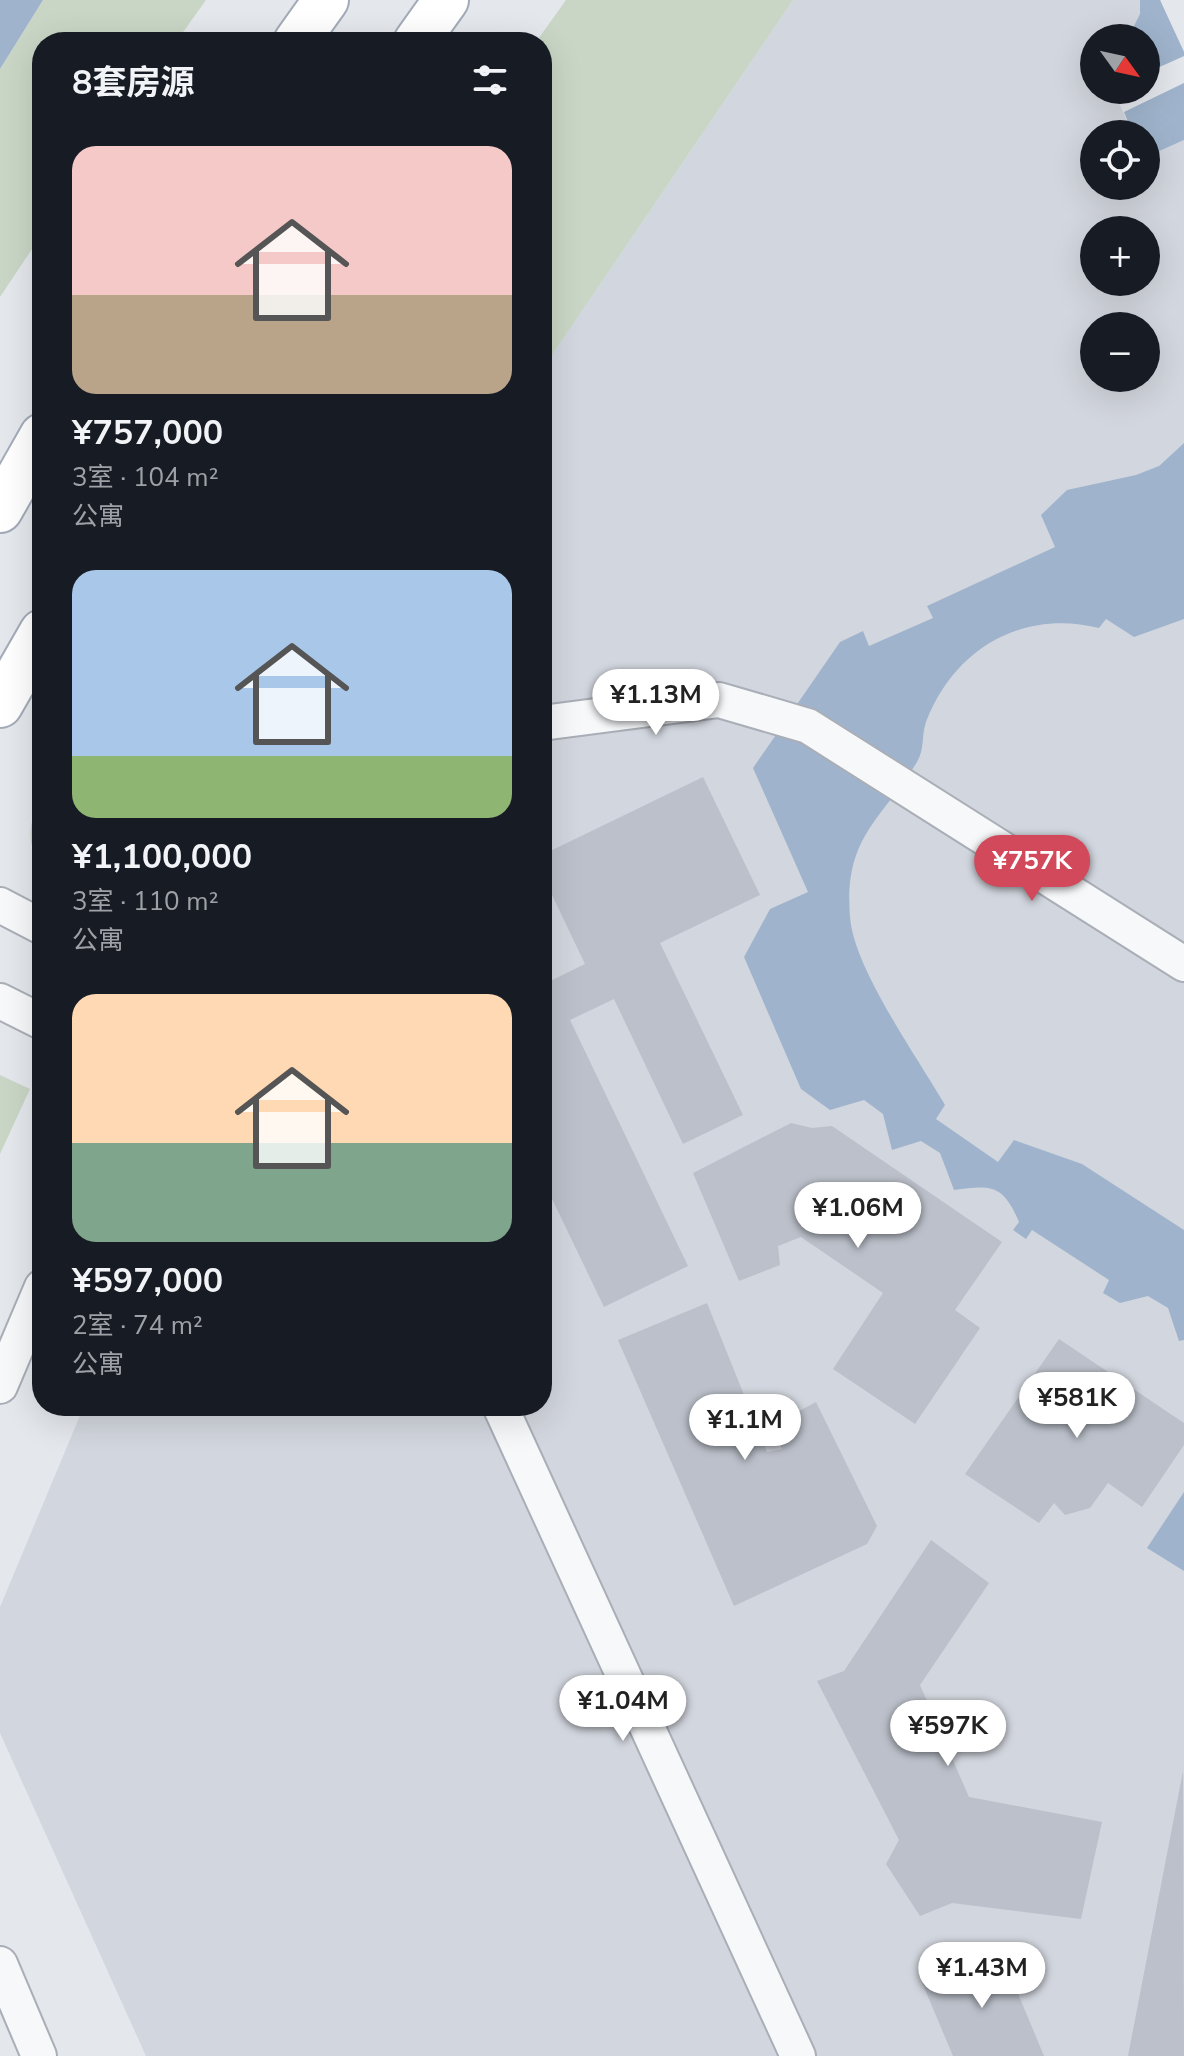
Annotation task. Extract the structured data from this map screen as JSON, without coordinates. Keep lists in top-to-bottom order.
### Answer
{
  "north": "bottom right",
  "page": {
    "map_buttons": ["+", "−"],
    "heading": "8套房源",
    "list": [
      {
        "name": "¥757,000",
        "note": "3室 · 104 m² · 公寓"
      },
      {
        "name": "¥1,100,000",
        "note": "3室 · 110 m² · 公寓"
      },
      {
        "name": "¥597,000",
        "note": "2室 · 74 m² · 公寓"
      }
    ],
    "price": [
      "¥1.13M",
      "¥757K",
      "¥1.06M",
      "¥581K",
      "¥1.1M",
      "¥1.04M",
      "¥597K",
      "¥1.43M"
    ]
  }
}
